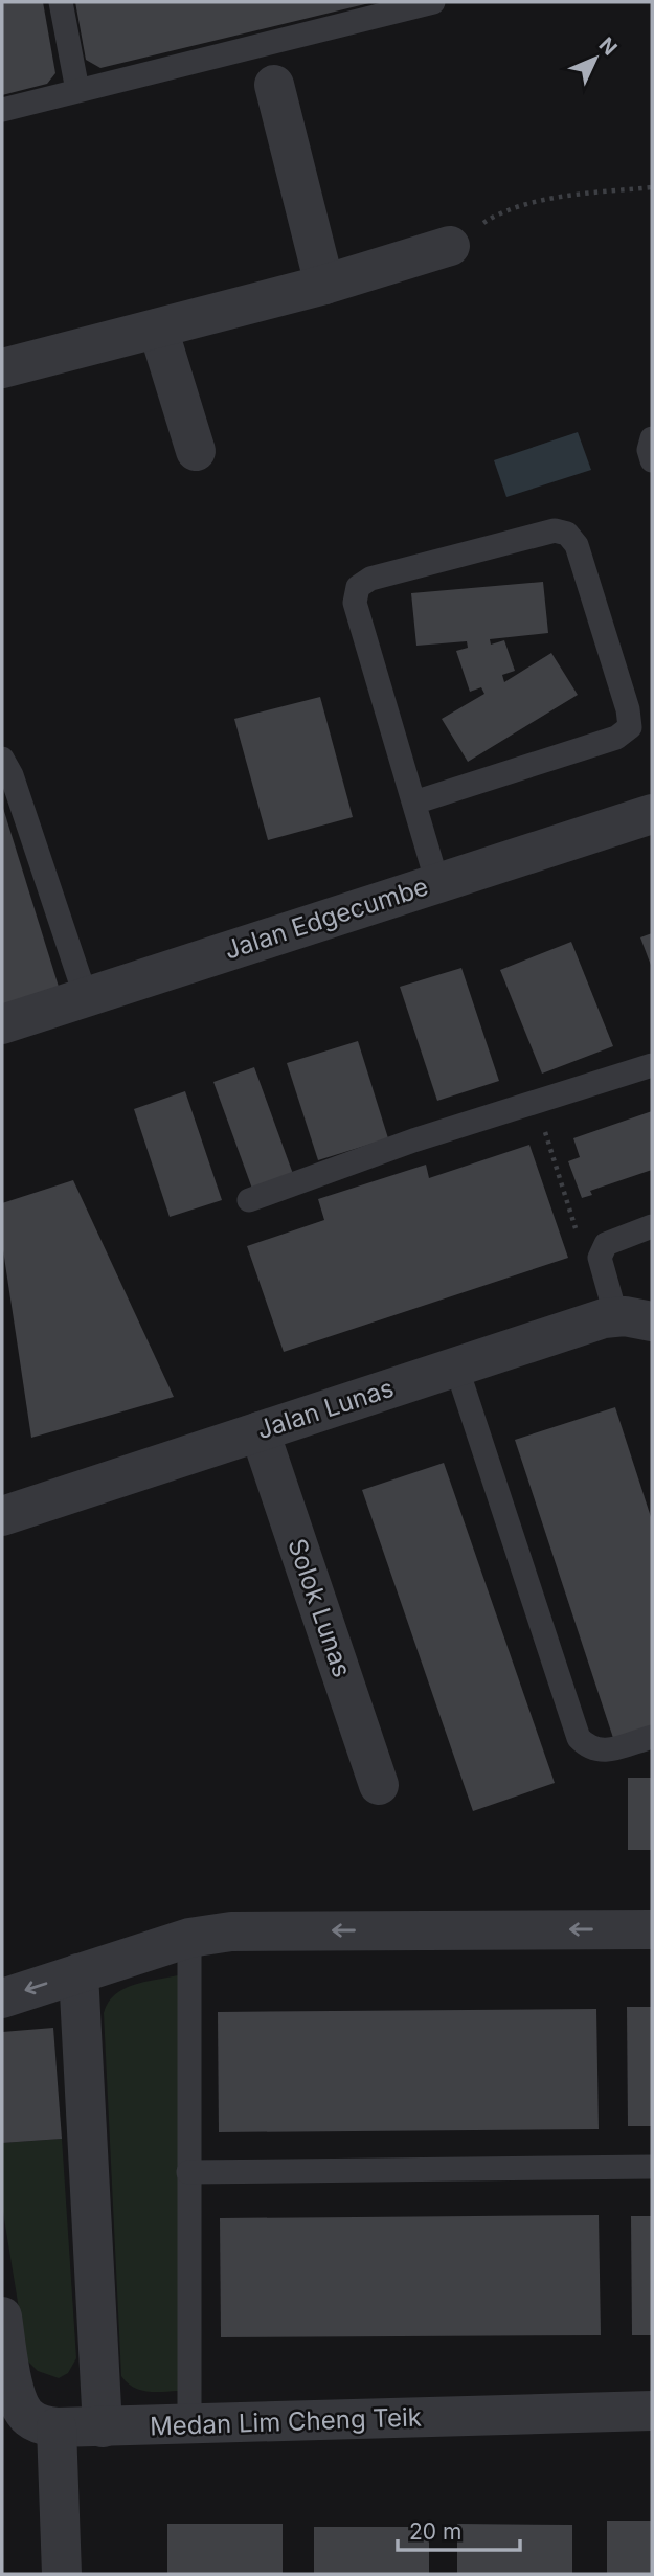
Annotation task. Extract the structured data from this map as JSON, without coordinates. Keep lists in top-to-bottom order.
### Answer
{
  "streets": {
    "street": [
      "Jalan Edgecumbe",
      "Jalan Lunas",
      "Solok Lunas",
      "Medan Lim Cheng Teik"
    ]
  },
  "crossings": [
    ["Jalan Lunas", "Solok Lunas"]
  ],
  "scale_bar": "20 m",
  "north": "top right"
}
